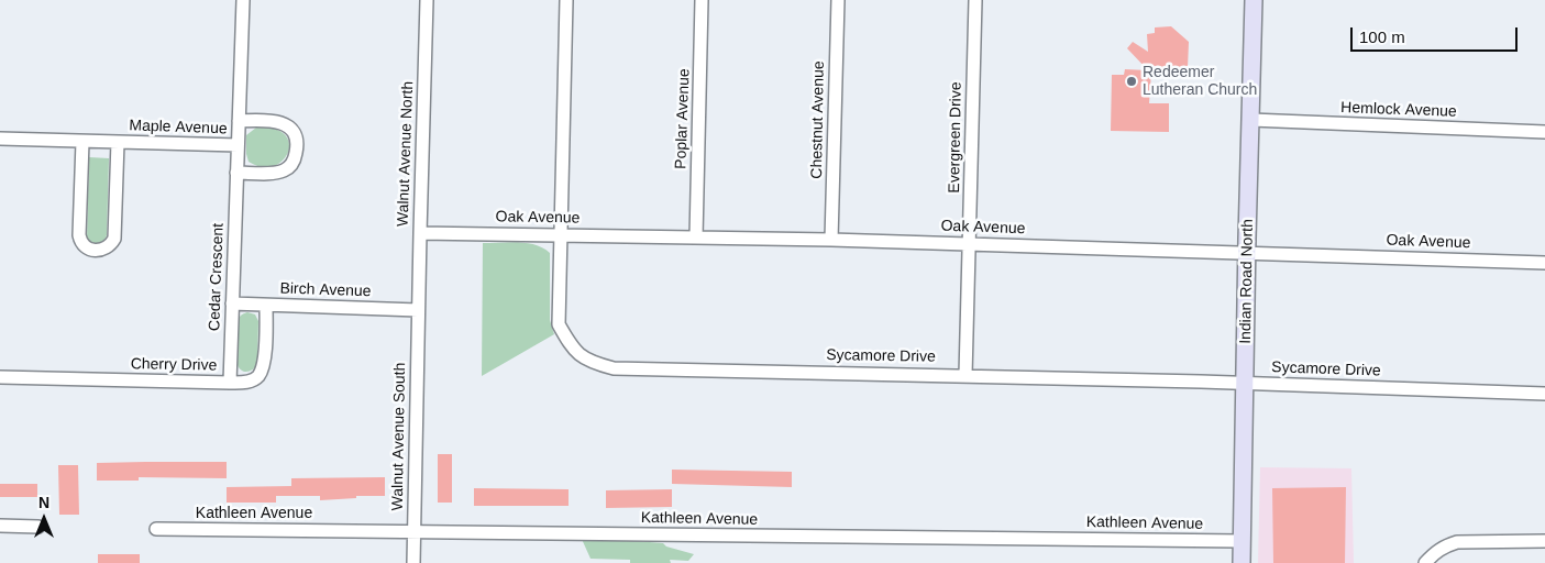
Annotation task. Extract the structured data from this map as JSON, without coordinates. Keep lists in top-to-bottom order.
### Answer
{
  "streets": {
    "main road": ["Indian Road North"],
    "street": [
      "Hemlock Avenue",
      "Poplar Avenue",
      "Chestnut Avenue",
      "Maple Avenue",
      "Evergreen Drive",
      "Walnut Avenue North",
      "Oak Avenue",
      "Cedar Crescent",
      "Birch Avenue",
      "Sycamore Drive",
      "Cherry Drive",
      "Walnut Avenue South",
      "Kathleen Avenue"
    ]
  },
  "crossings": [
    ["Hemlock Avenue", "Indian Road North"],
    ["Poplar Avenue", "Oak Avenue"],
    ["Chestnut Avenue", "Oak Avenue"],
    ["Maple Avenue", "Cedar Crescent"],
    ["Evergreen Drive", "Oak Avenue"],
    ["Evergreen Drive", "Sycamore Drive"],
    ["Walnut Avenue North", "Oak Avenue"],
    ["Walnut Avenue North", "Birch Avenue"],
    ["Walnut Avenue North", "Walnut Avenue South"],
    ["Oak Avenue", "Indian Road North"],
    ["Oak Avenue", "Sycamore Drive"],
    ["Cedar Crescent", "Birch Avenue"],
    ["Cedar Crescent", "Cherry Drive"],
    ["Indian Road North", "Sycamore Drive"],
    ["Indian Road North", "Kathleen Avenue"],
    ["Birch Avenue", "Cherry Drive"],
    ["Birch Avenue", "Walnut Avenue South"],
    ["Walnut Avenue South", "Kathleen Avenue"]
  ],
  "places": ["Redeemer Lutheran Church"],
  "scale_bar": "100 m",
  "north": "top"
}
